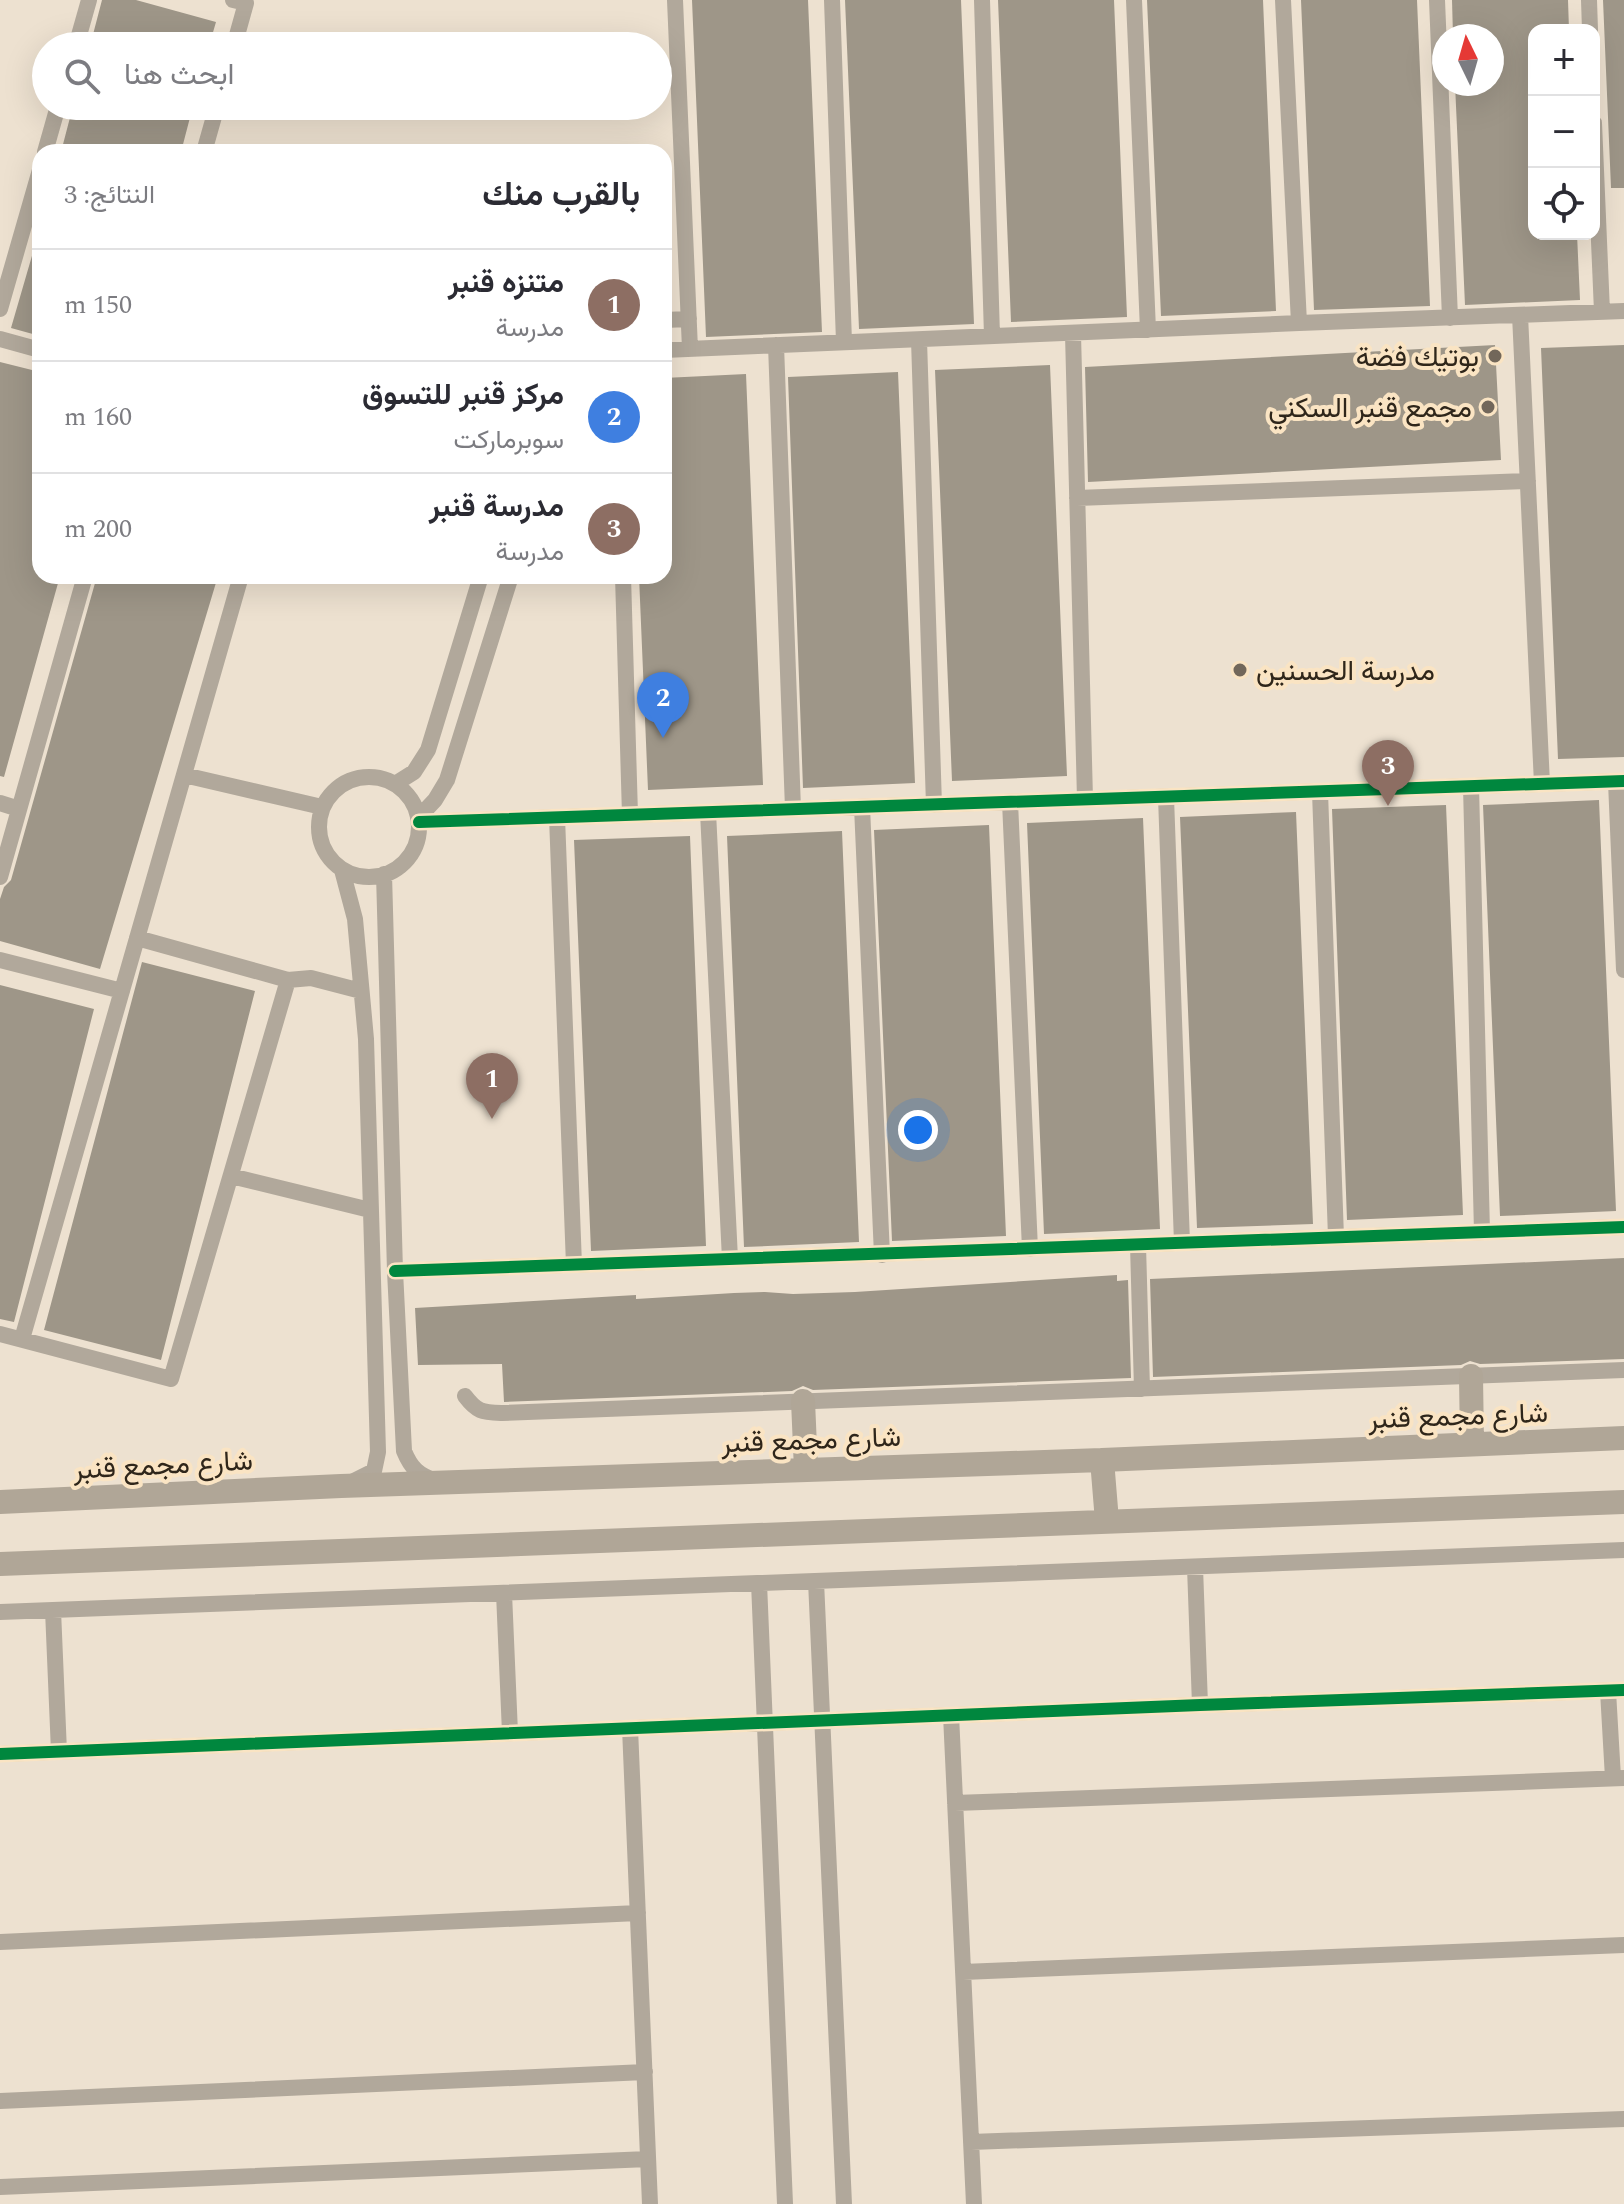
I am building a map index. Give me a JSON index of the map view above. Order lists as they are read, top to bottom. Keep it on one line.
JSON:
{"streets":{"main road":["شارع مجمع قنبر"]},"places":["بوتيك فضة","مجمع قنبر السكني","مدرسة الحسنين"],"north":"top","page":{"map_buttons":["+","−"],"search":"ابحث هنا","heading":["بالقرب منك","النتائج: 3"],"list":[{"mark":"1","name":"متنزه قنبر","note":"مدرسة","value":"150 m"},{"mark":"2","name":"مركز قنبر للتسوق","note":"سوبرماركت","value":"160 m"},{"mark":"3","name":"مدرسة قنبر","note":"مدرسة","value":"200 m"}],"pins":["2","3","1"]}}
